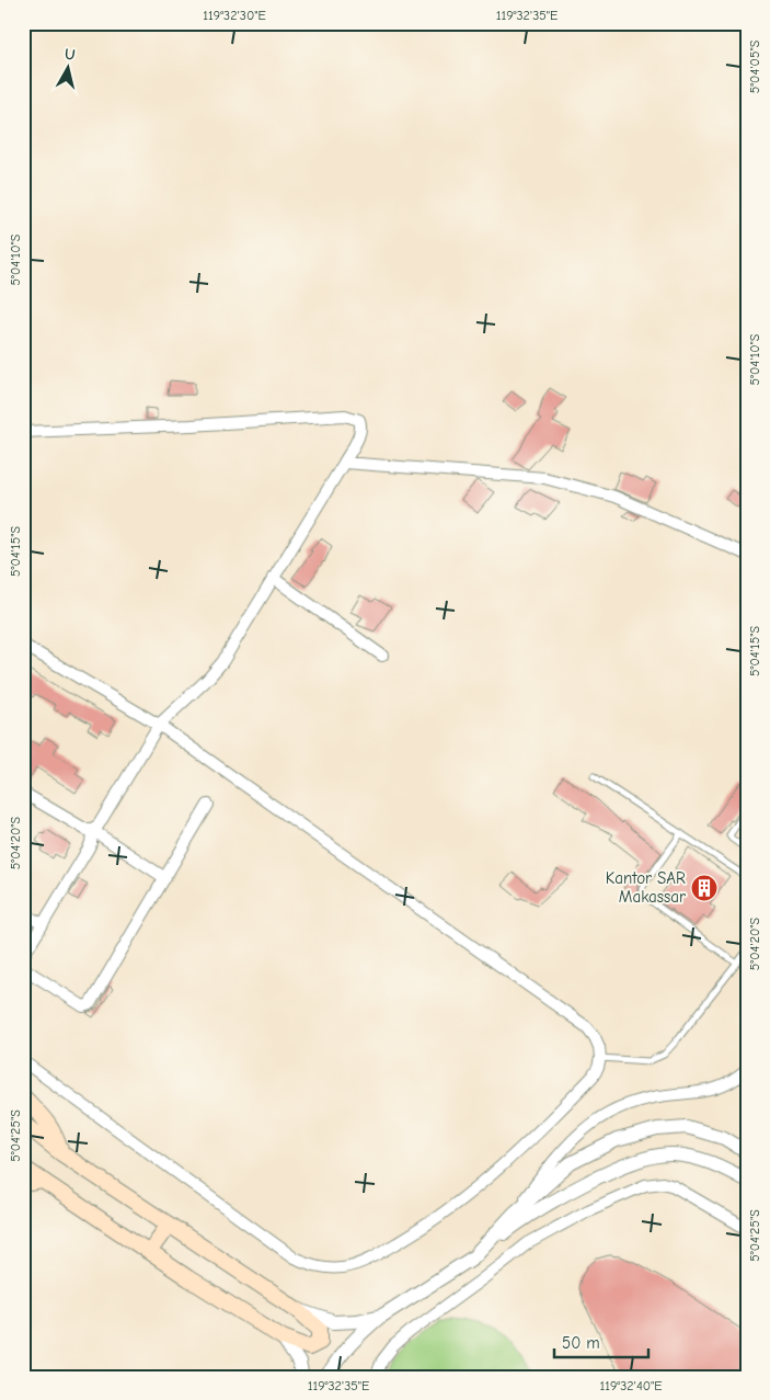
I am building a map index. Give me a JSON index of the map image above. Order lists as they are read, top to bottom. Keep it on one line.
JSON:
{"places":{"building":["Kantor SAR Makassar"]},"scale_bar":"50 m","north":"top","coordinates":["119°32'30\"E","119°32'35\"E","5°04'05\"S","5°04'10\"S","5°04'15\"S","5°04'20\"S","5°04'25\"S","119°32'40\"E"]}
